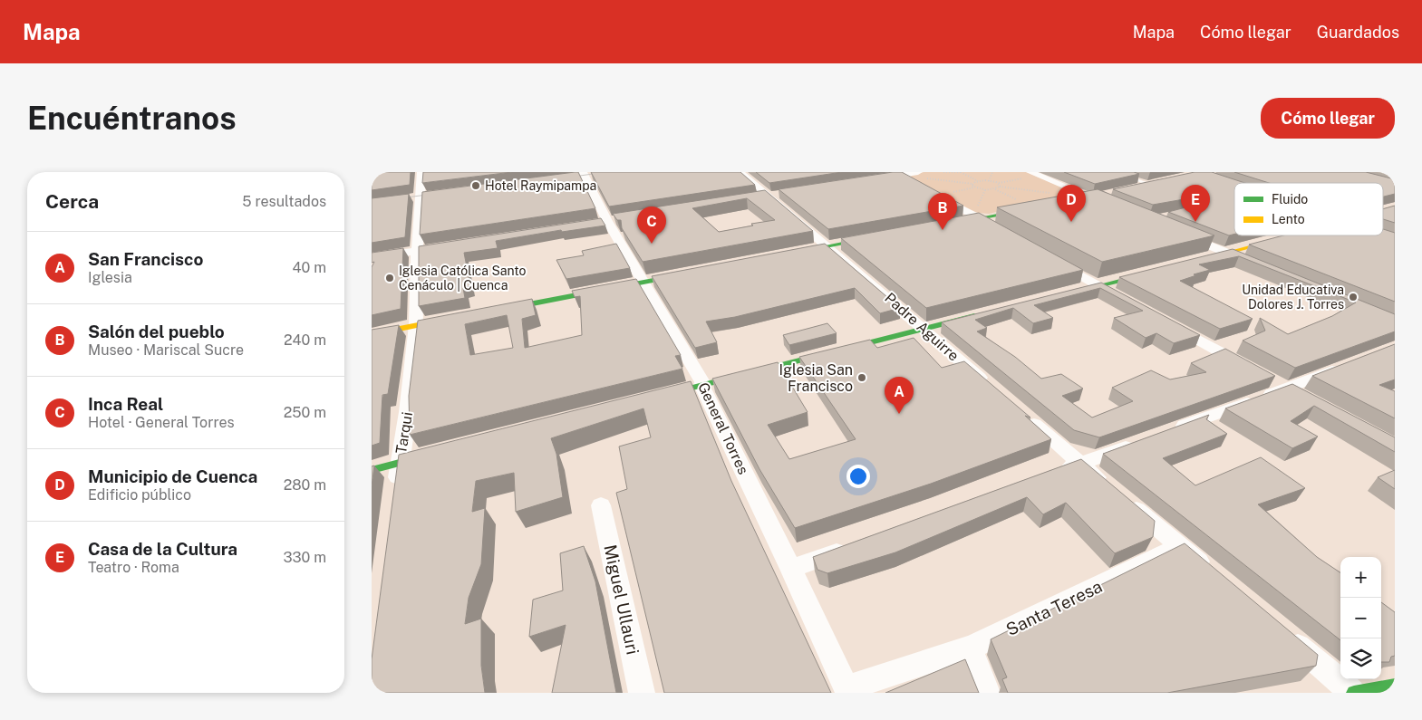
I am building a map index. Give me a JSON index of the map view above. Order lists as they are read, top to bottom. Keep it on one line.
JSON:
{"streets":{"street":["Padre Aguirre","General Torres","Tarqui","Miguel Ullauri","Santa Teresa"]},"crossings":[["General Torres","Santa Teresa"]],"places":["Hotel Raymipampa","Iglesia Católica Santo Cenáculo | Cuenca","Unidad Educativa Dolores J. Torres","Iglesia San Francisco"],"legend":["Fluido","Lento"],"page":{"header":"Mapa","nav":["Mapa","Cómo llegar","Guardados"],"buttons":"Cómo llegar","title":"Encuéntranos","heading":["Cerca","5 resultados"],"pins":["D","E","B","C","A"],"list":[{"mark":"A","name":"San Francisco","note":"Iglesia","value":"40 m"},{"mark":"B","name":"Salón del pueblo","note":"Museo · Mariscal Sucre","value":"240 m"},{"mark":"C","name":"Inca Real","note":"Hotel · General Torres","value":"250 m"},{"mark":"D","name":"Municipio de Cuenca","note":"Edificio público","value":"280 m"},{"mark":"E","name":"Casa de la Cultura","note":"Teatro · Roma","value":"330 m"}],"map_buttons":["+","−"]}}
